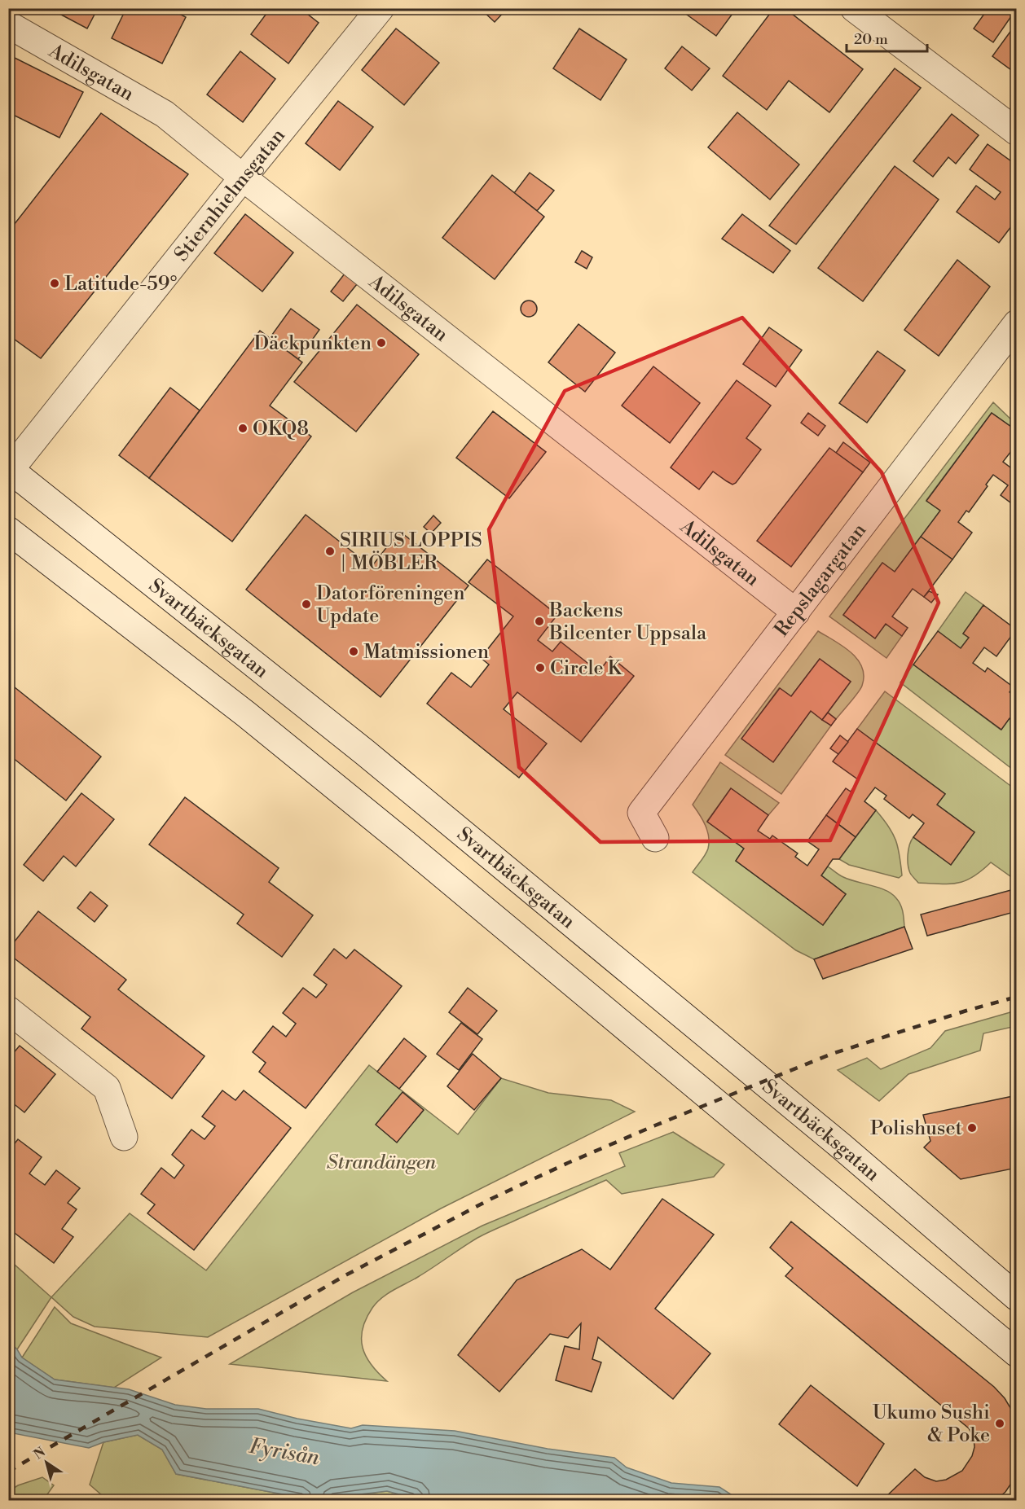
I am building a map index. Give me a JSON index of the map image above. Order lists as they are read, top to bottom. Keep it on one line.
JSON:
{"streets":{"street":["Adilsgatan","Stiernhielmsgatan","Repslagargatan","Svartbäcksgatan"]},"crossings":[["Adilsgatan","Stiernhielmsgatan"],["Adilsgatan","Repslagargatan"],["Stiernhielmsgatan","Svartbäcksgatan"]],"water":["Fyrisån"],"parks":["Strandängen"],"places":["Latitude-59°","Däckpunkten","OKQ8","SIRIUS LOPPIS | MÖBLER","Datorföreningen Update","Backens Bilcenter Uppsala","Matmissionen","Circle K","Polishuset","Ukumo Sushi & Poke"],"scale_bar":"20 m","north":"top left"}
